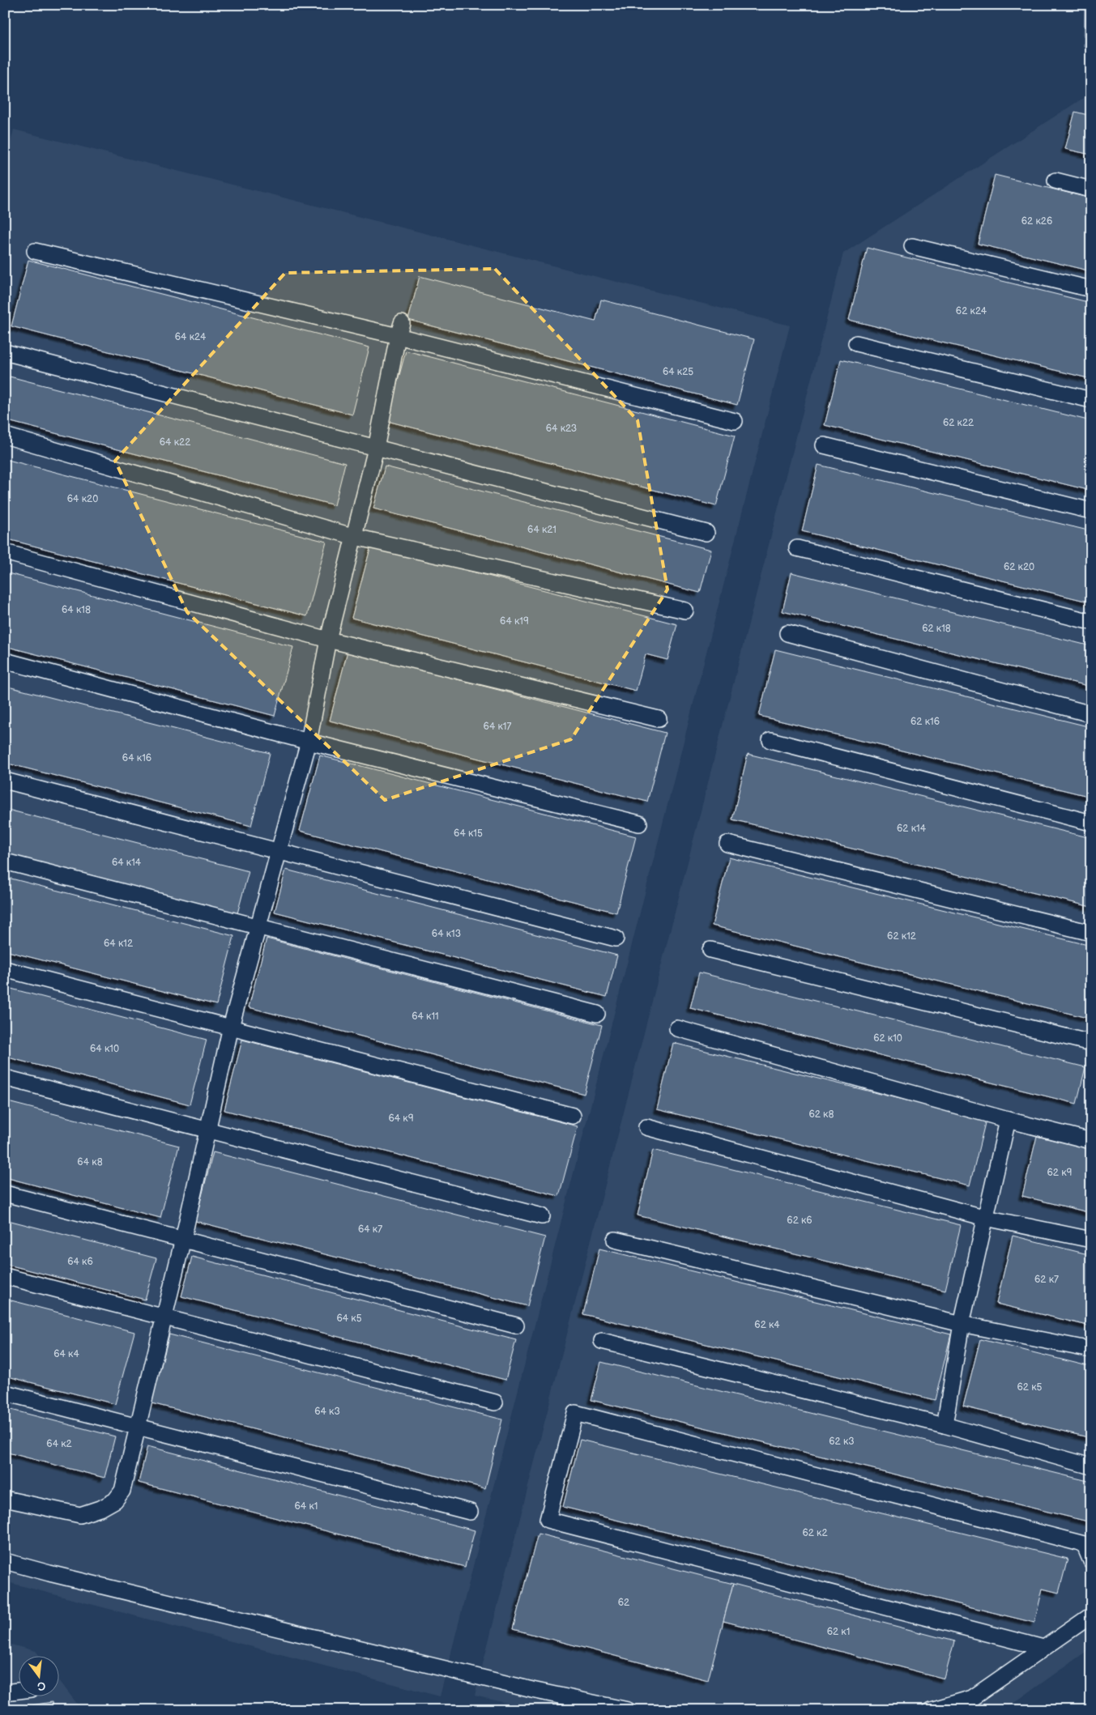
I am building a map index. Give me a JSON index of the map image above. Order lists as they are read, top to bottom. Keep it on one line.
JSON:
{"house_numbers":["62 к26","62 к24","64 к24","64 к25","62 к22","64 к23","64 к22","64 к20","64 к21","62 к20","64 к18","64 к19","62 к18","62 к16","64 к17","64 к16","62 к14","64 к15","64 к14","64 к13","62 к12","64 к12","64 к11","62 к10","64 к10","62 к8","64 к9","64 к8","62 к9","62 к6","64 к7","64 к6","62 к7","64 к5","62 к4","64 к4","62 к5","64 к3","62 к3","64 к2","64 к1","62 к2","62","62 к1"],"north":"bottom"}
